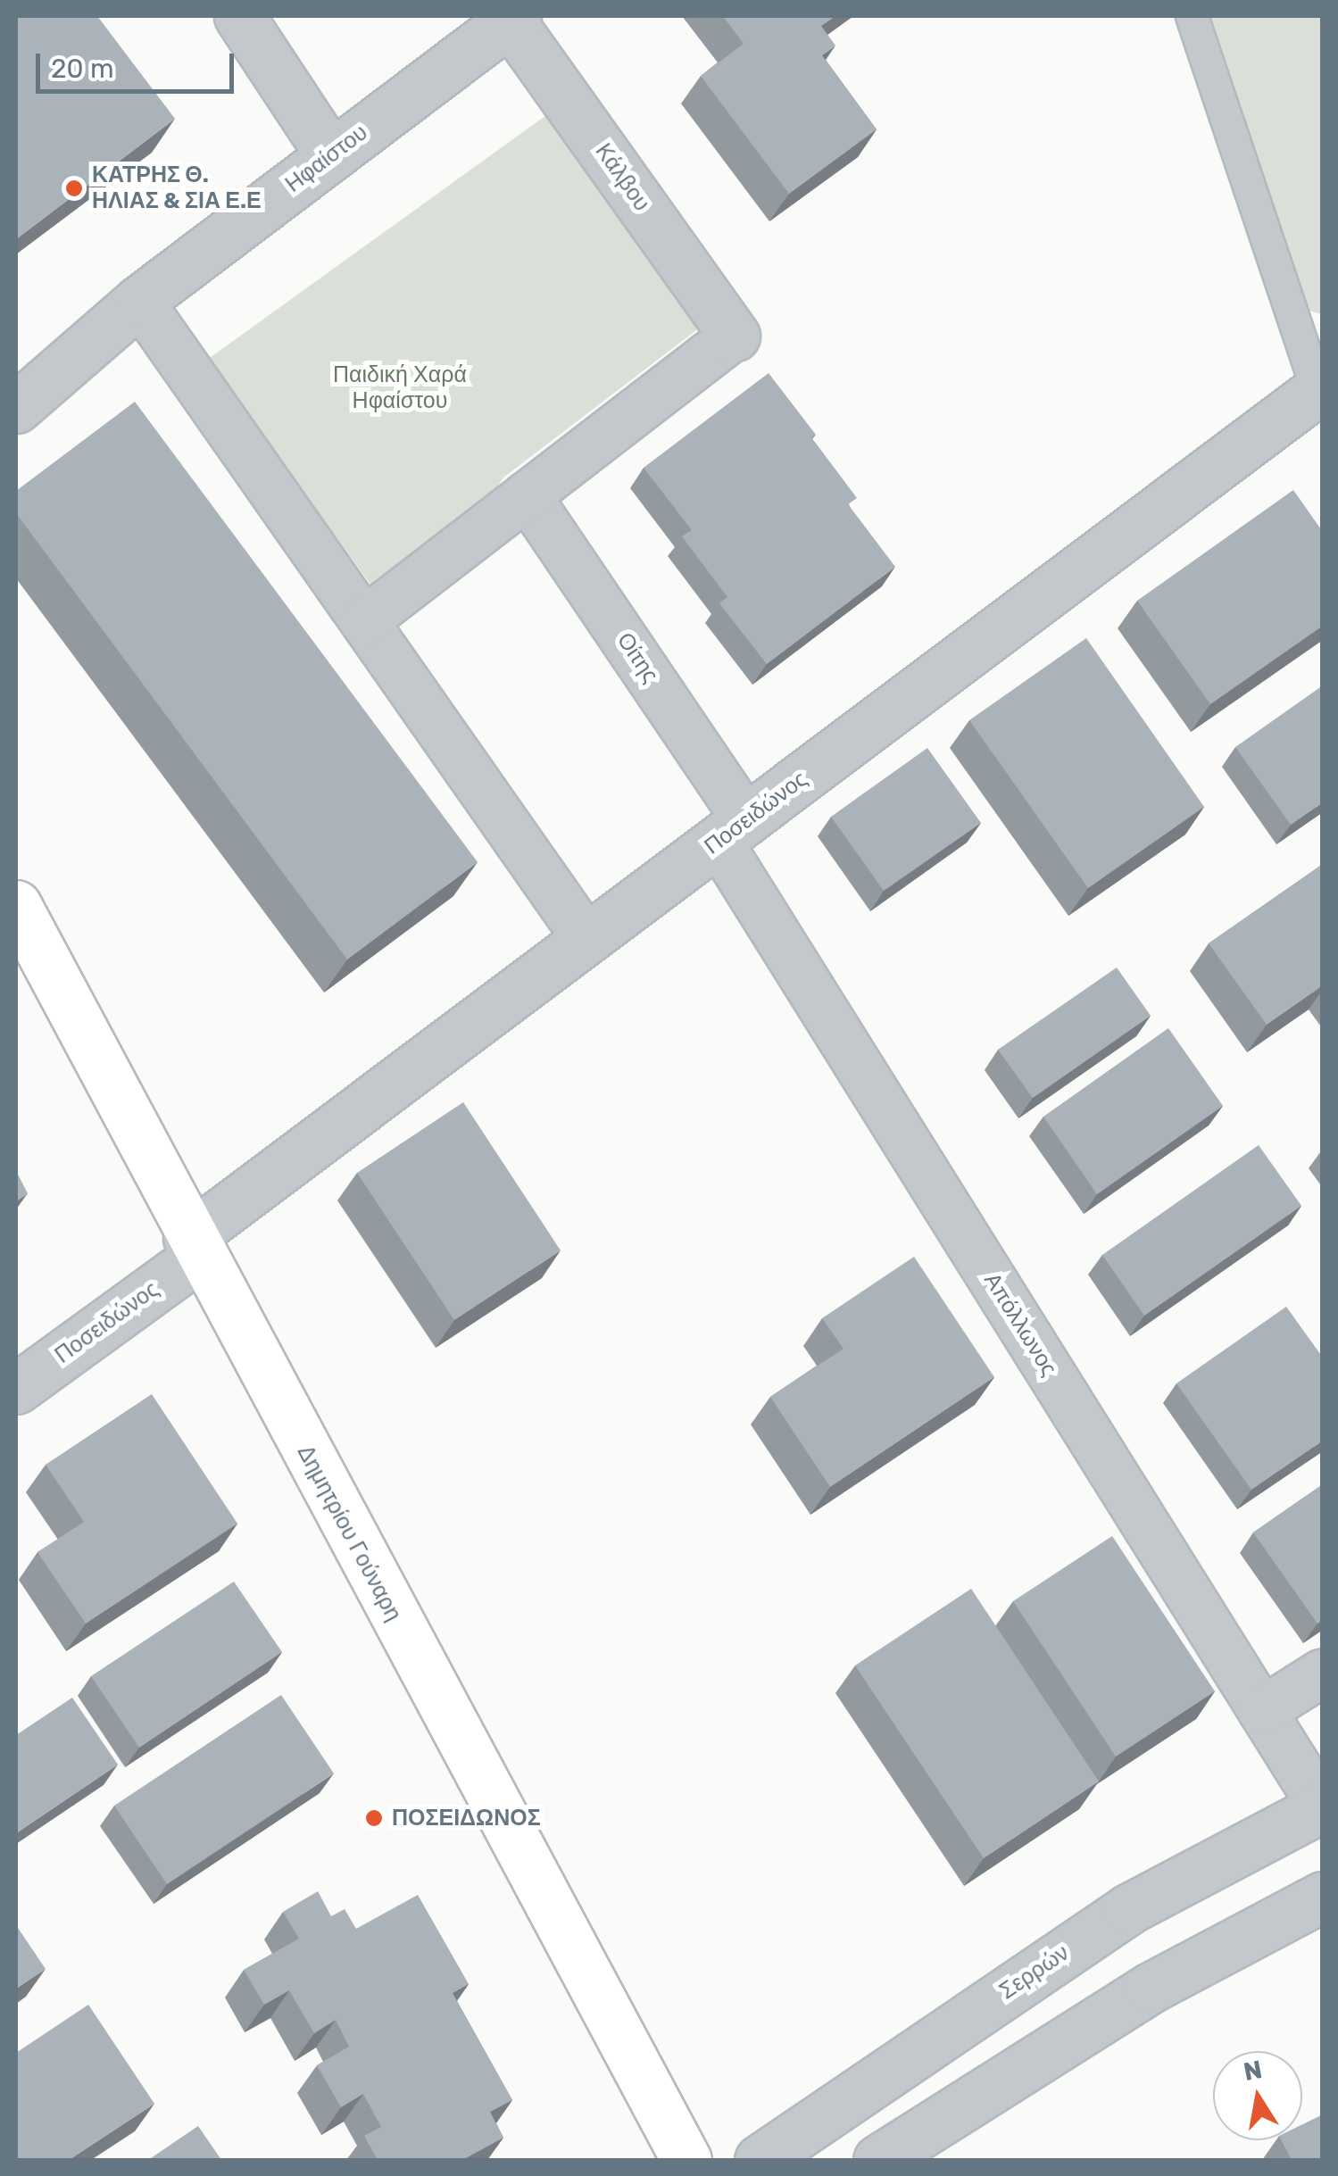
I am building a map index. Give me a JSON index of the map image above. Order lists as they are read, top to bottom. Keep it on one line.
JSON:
{"streets":{"main road":["Δημητρίου Γούναρη"],"street":["Ηφαίστου","Κάλβου","Οίτης","Ποσειδώνος","Απόλλωνος","Σερρών"]},"crossings":[["Ηφαίστου","Κάλβου"],["Οίτης","Ποσειδώνος"],["Οίτης","Απόλλωνος"],["Ποσειδώνος","Απόλλωνος"],["Ποσειδώνος","Δημητρίου Γούναρη"],["Απόλλωνος","Σερρών"]],"parks":["Παιδική Χαρά Ηφαίστου"],"places":["ΚΑΤΡΗΣ Θ. ΗΛΙΑΣ & ΣΙΑ Ε.Ε","ΠΟΣΕΙΔΩΝΟΣ"],"scale_bar":"20 m","north":"top"}
